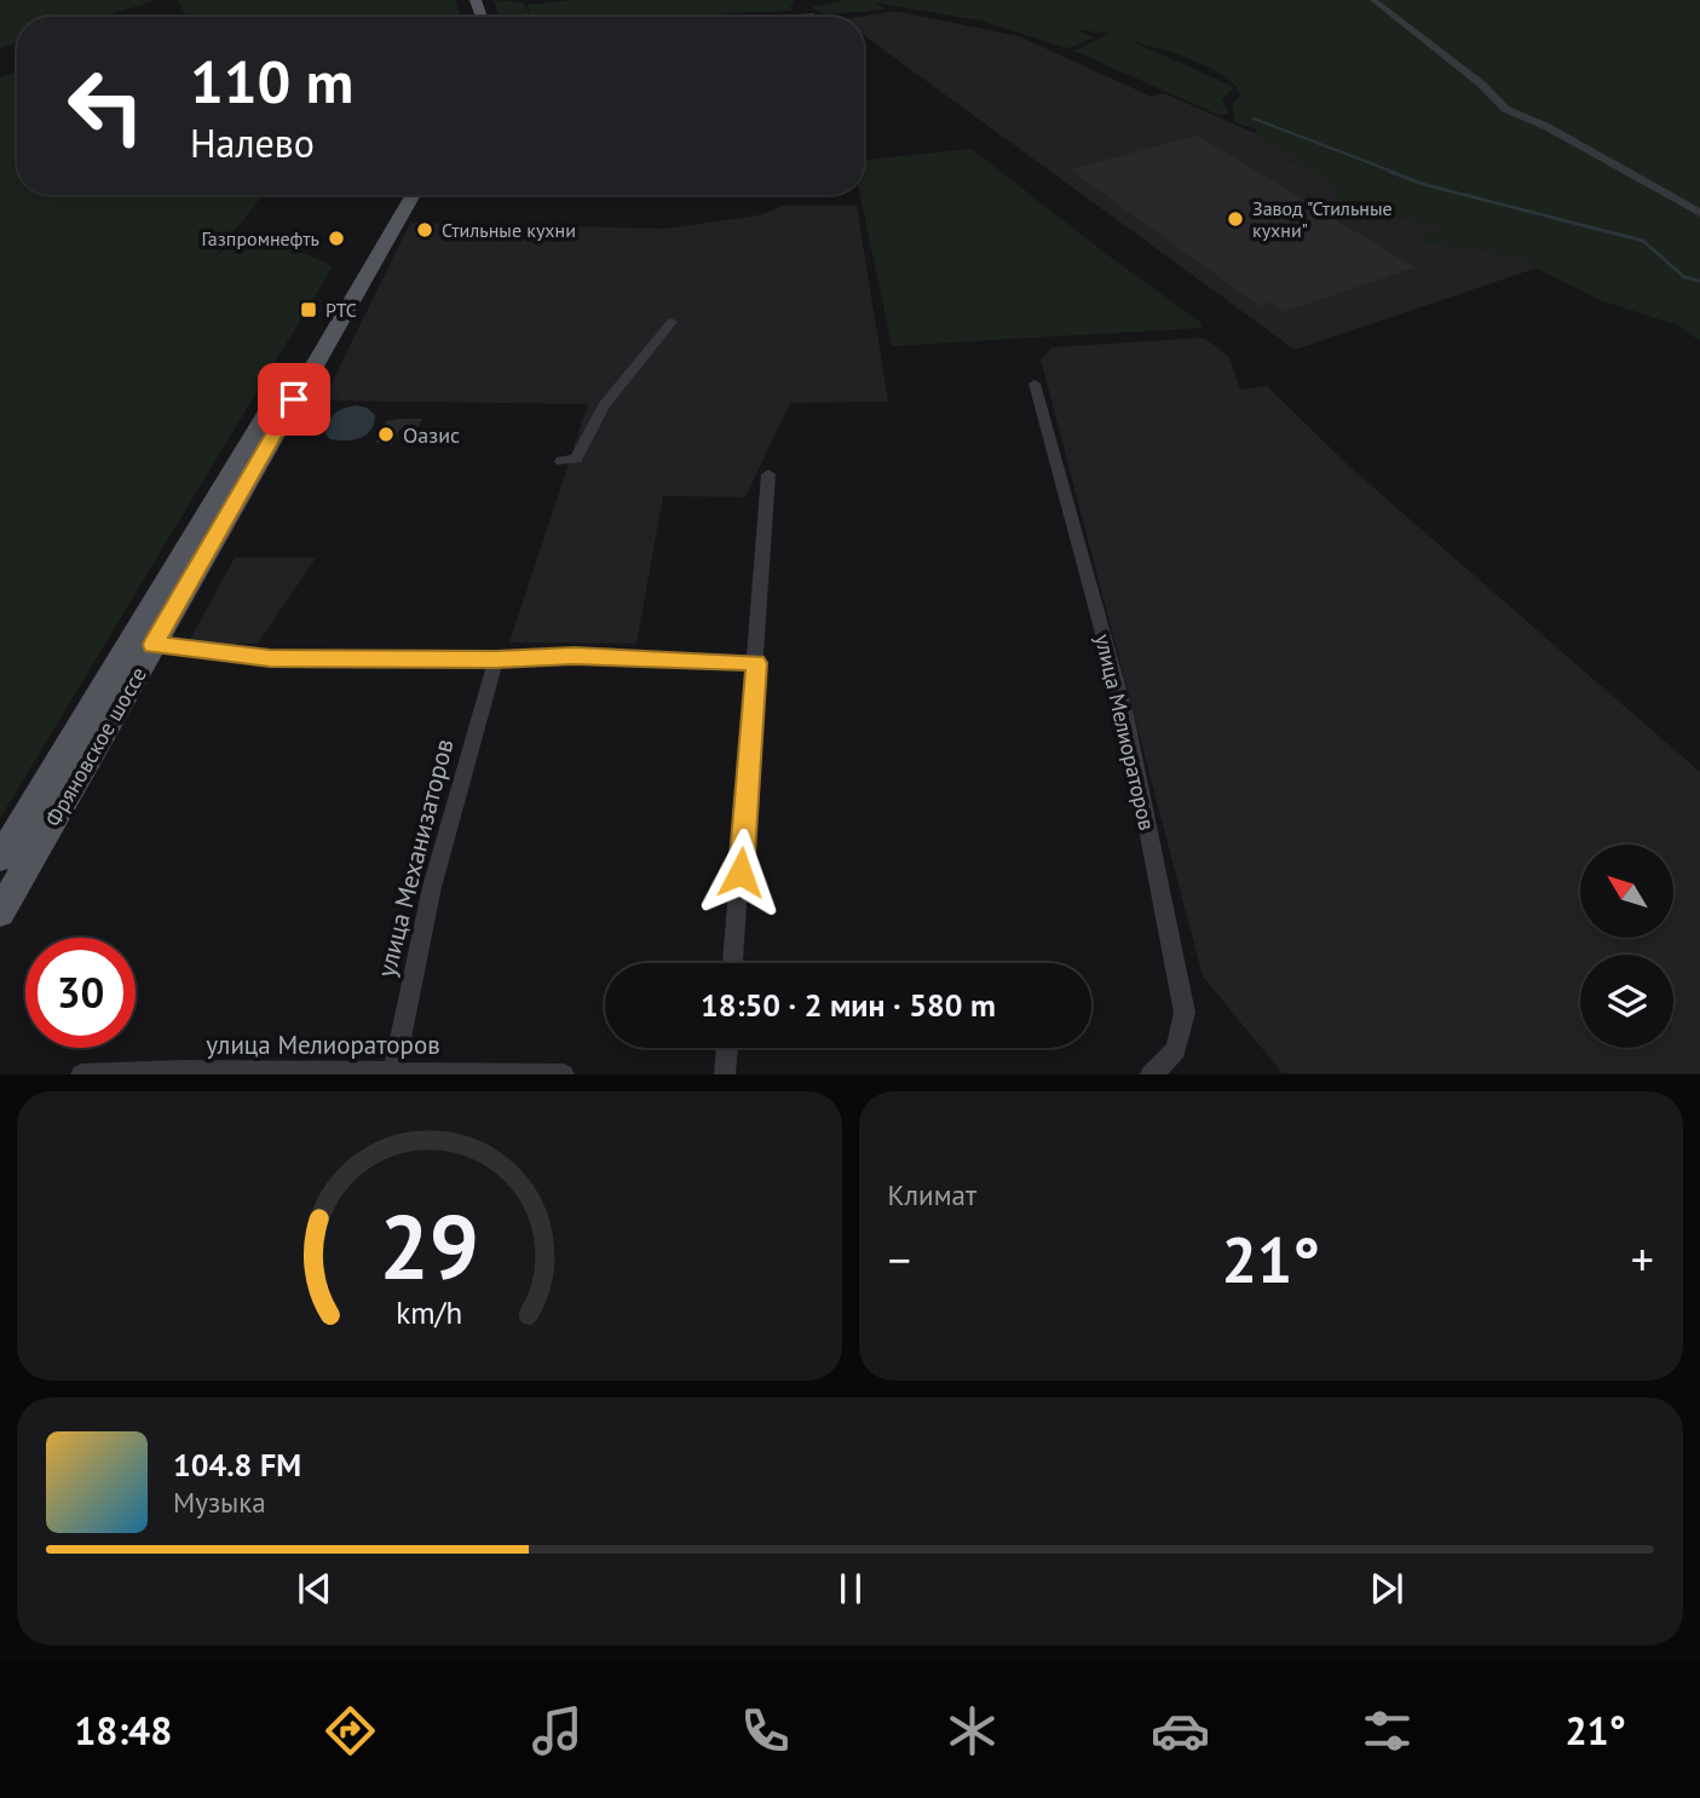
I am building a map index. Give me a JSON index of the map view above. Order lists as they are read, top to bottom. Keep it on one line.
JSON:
{"streets":{"main road":["Фряновское шоссе"],"street":["улица Мелиораторов","улица Механизаторов"]},"crossings":[["улица Мелиораторов","улица Механизаторов"]],"places":{"other":["Завод \"Стильные кухни\"","Стильные кухни","Газпромнефть","Оазис"],"transit":["РТС"]},"north":"top left","page":{"turn":["110 m","Налево"],"limit":"30","trip":"18:50 · 2 мин · 580 m","tile":"Климат","heat":["−","21°","+"],"song":["104.8 FM","Музыка"],"tabs":["18:48","21°"],"gauge":["29","km/h"]}}
